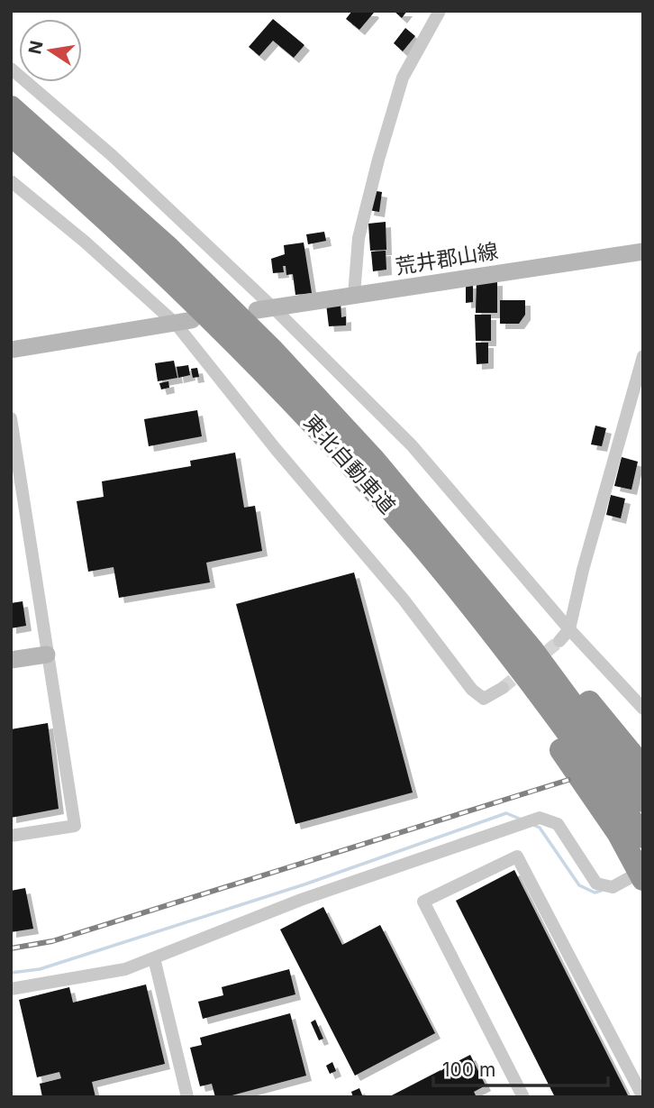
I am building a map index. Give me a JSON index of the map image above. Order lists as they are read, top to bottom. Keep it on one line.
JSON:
{"streets":{"highway":["東北自動車道"],"main road":["荒井郡山線"]},"scale_bar":"100 m","north":"left"}
